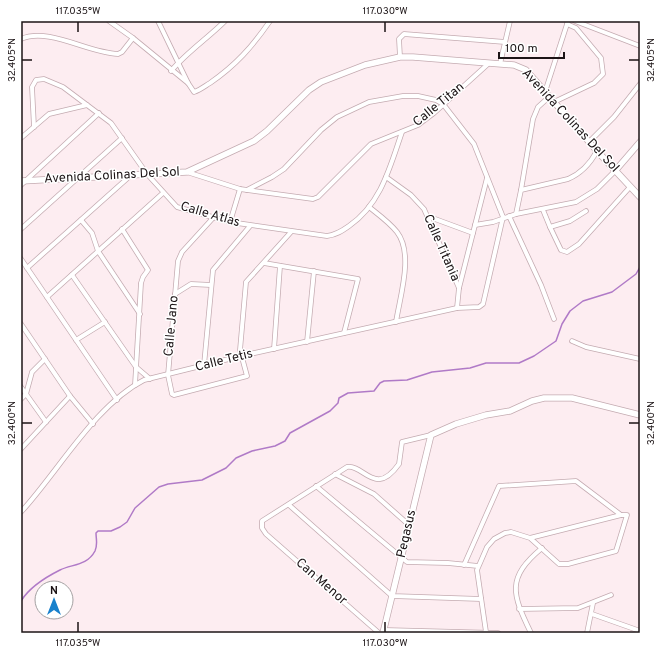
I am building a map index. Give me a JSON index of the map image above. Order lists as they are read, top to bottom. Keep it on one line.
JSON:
{"streets":{"street":["Calle Titan","Avenida Colinas Del Sol","Calle Atlas","Calle Titania","Calle Jano","Calle Tetis","Pegasus","Can Menor"]},"crossings":[["Calle Titan","Avenida Colinas Del Sol"],["Calle Titan","Calle Atlas"],["Avenida Colinas Del Sol","Calle Atlas"],["Calle Atlas","Calle Titania"],["Calle Atlas","Calle Jano"],["Calle Jano","Calle Tetis"],["Pegasus","Can Menor"]],"scale_bar":"100 m","north":"top","coordinates":["117.035°W","117.030°W","32.405°N","32.400°N"]}
